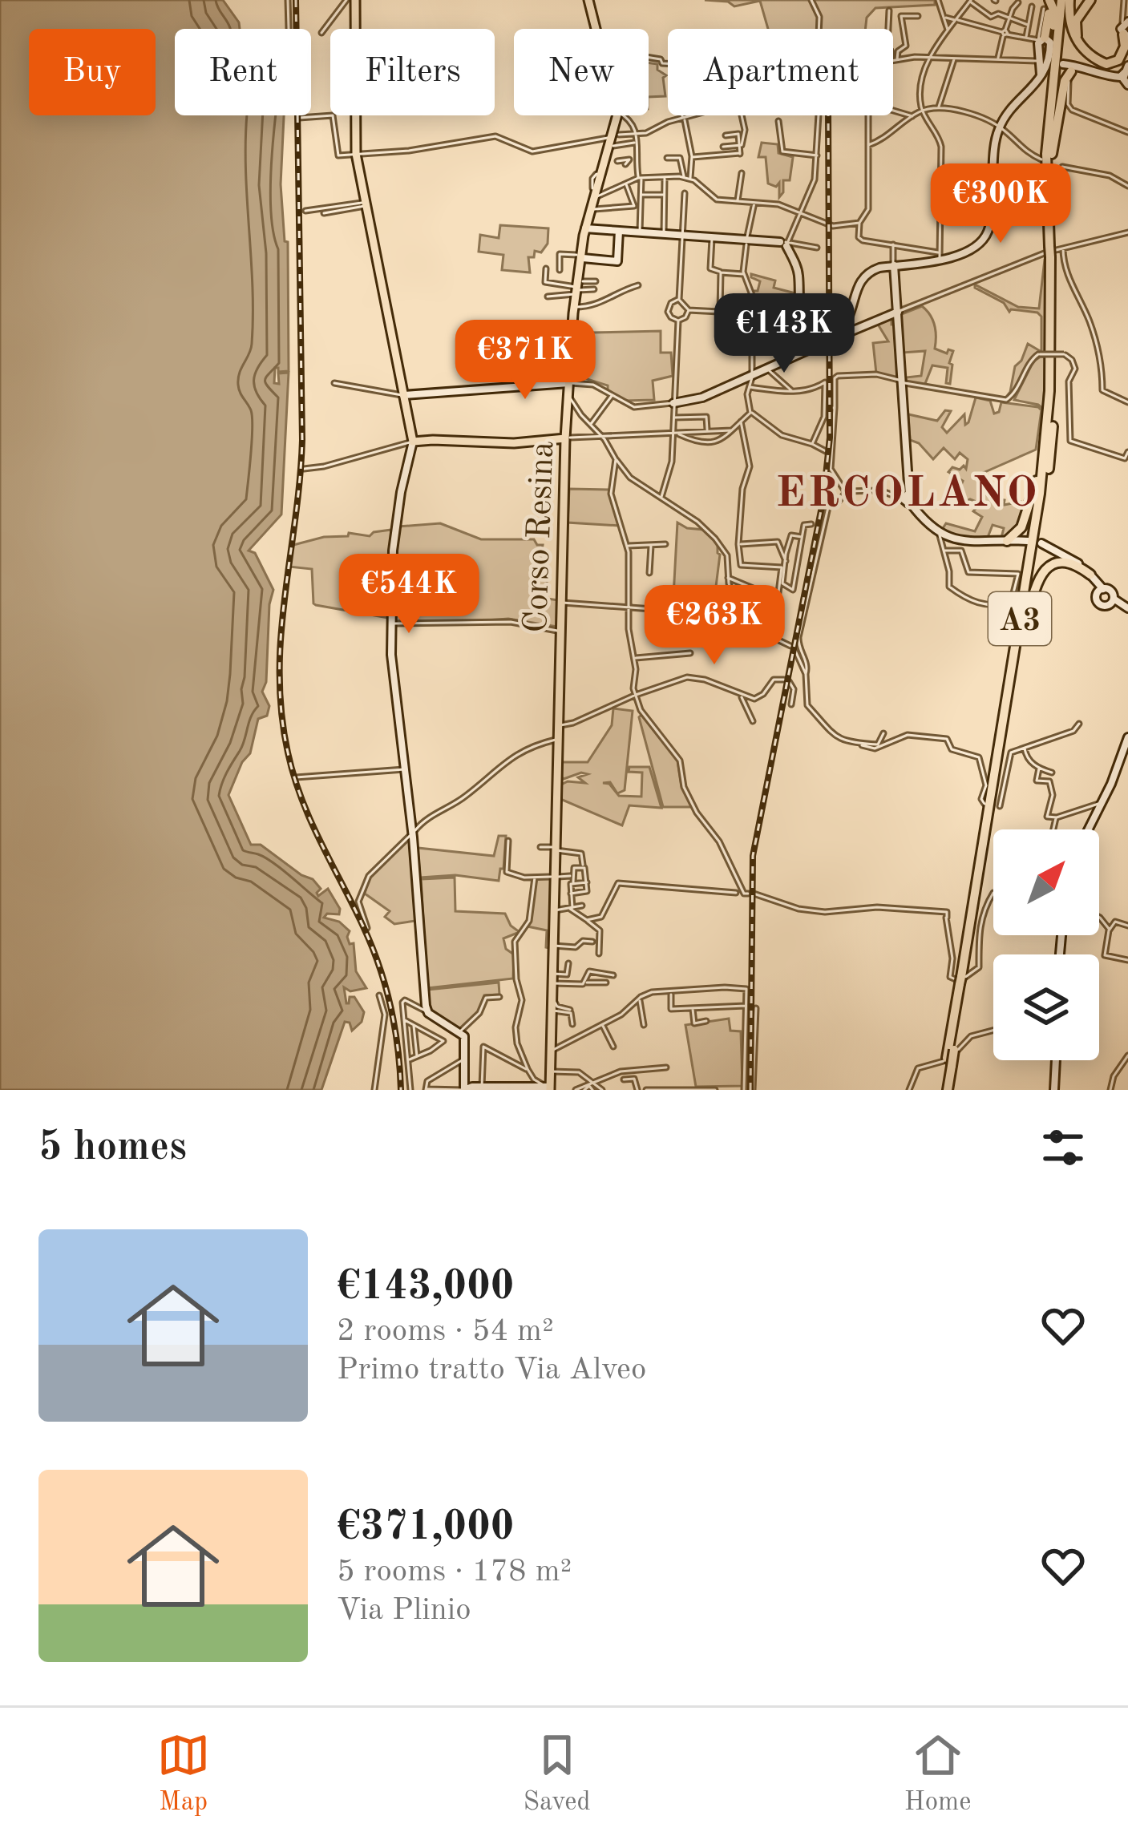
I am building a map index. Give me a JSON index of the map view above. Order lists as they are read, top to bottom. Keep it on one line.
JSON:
{"streets":{"highway":["A3"],"main road":["Corso Resina"]},"districts":["ERCOLANO"],"north":"top right","page":{"chip":["Buy","Rent","Filters","New","Apartment"],"price":["€300K","€143K","€371K","€544K","€263K"],"heading":"5 homes","list":[{"name":"€143,000","note":"2 rooms · 54 m² · Primo tratto Via Alveo"},{"name":"€371,000","note":"5 rooms · 178 m² · Via Plinio"}],"tabs":["Map","Saved","Home"]}}
